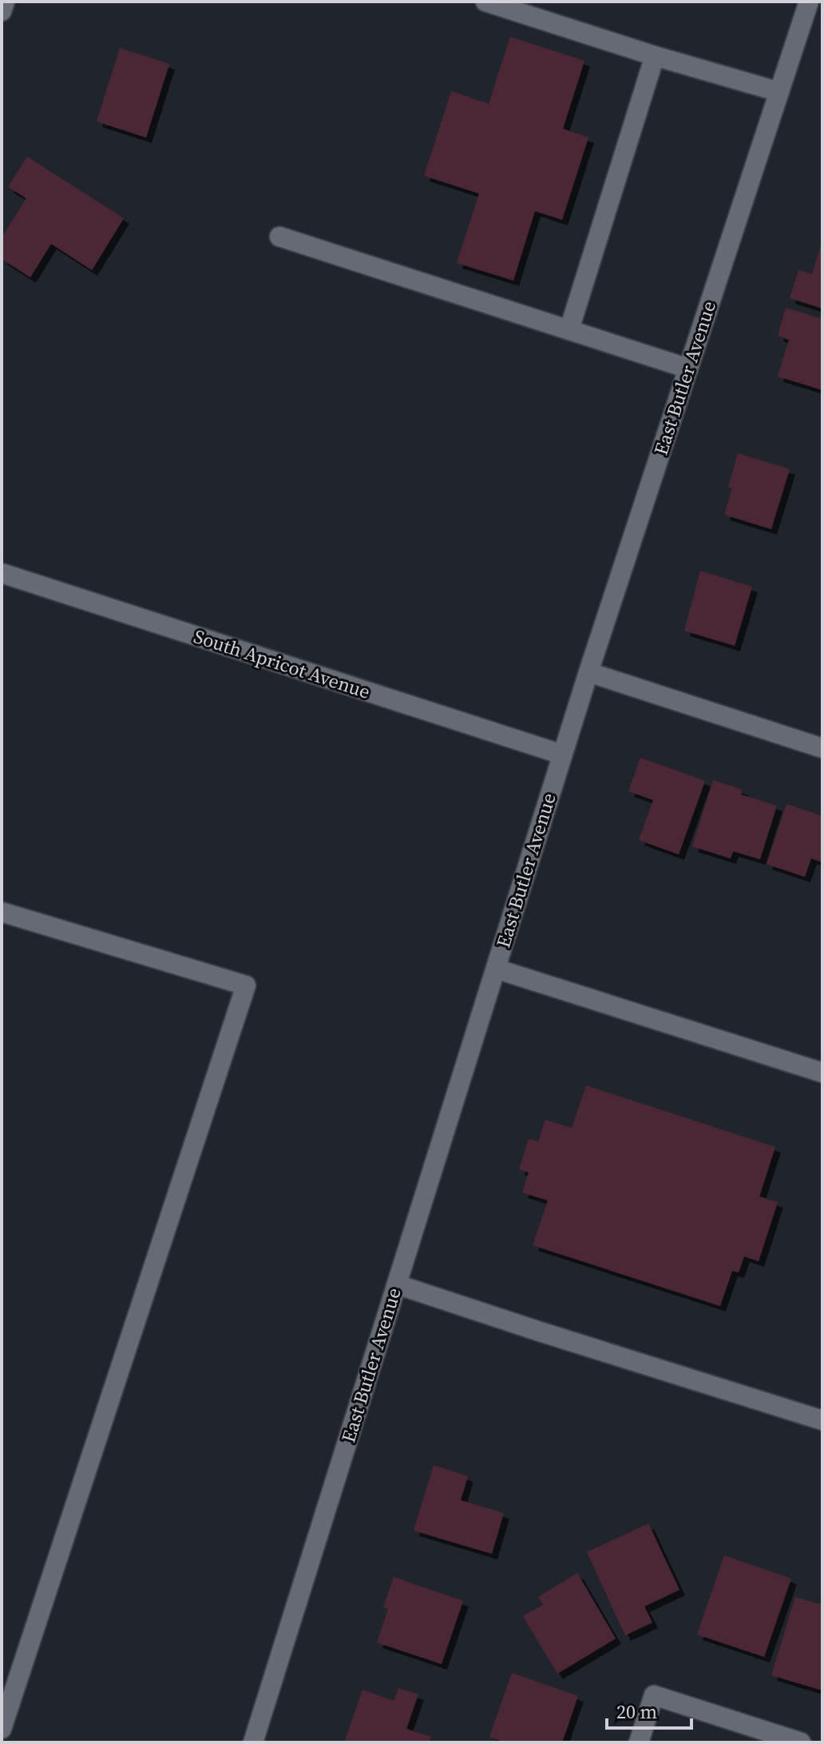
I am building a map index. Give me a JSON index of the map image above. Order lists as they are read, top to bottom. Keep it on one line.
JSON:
{"streets":{"street":["East Butler Avenue","South Apricot Avenue"]},"crossings":[["East Butler Avenue","South Apricot Avenue"]],"scale_bar":"20 m"}
